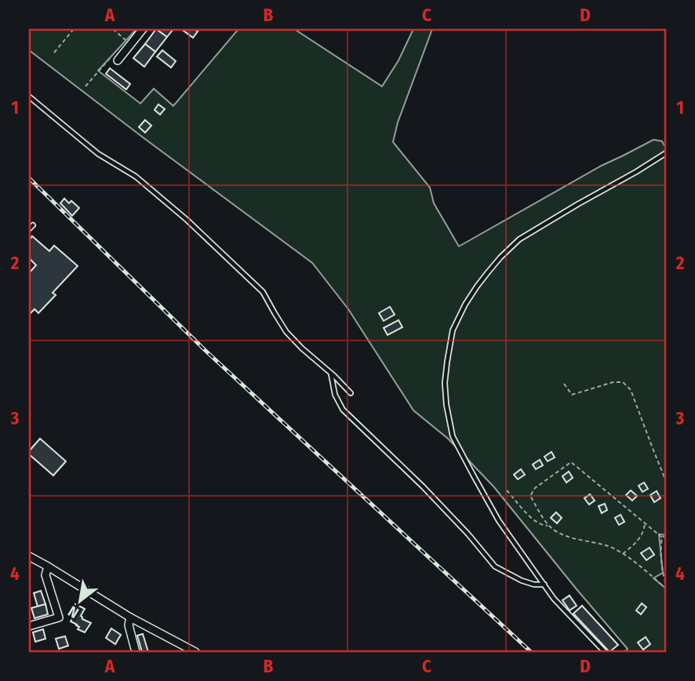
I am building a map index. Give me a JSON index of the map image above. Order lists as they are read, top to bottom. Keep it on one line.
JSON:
{"north":"bottom left","grid":{"columns":["A","B","C","D"],"rows":["1","2","3","4"]}}
